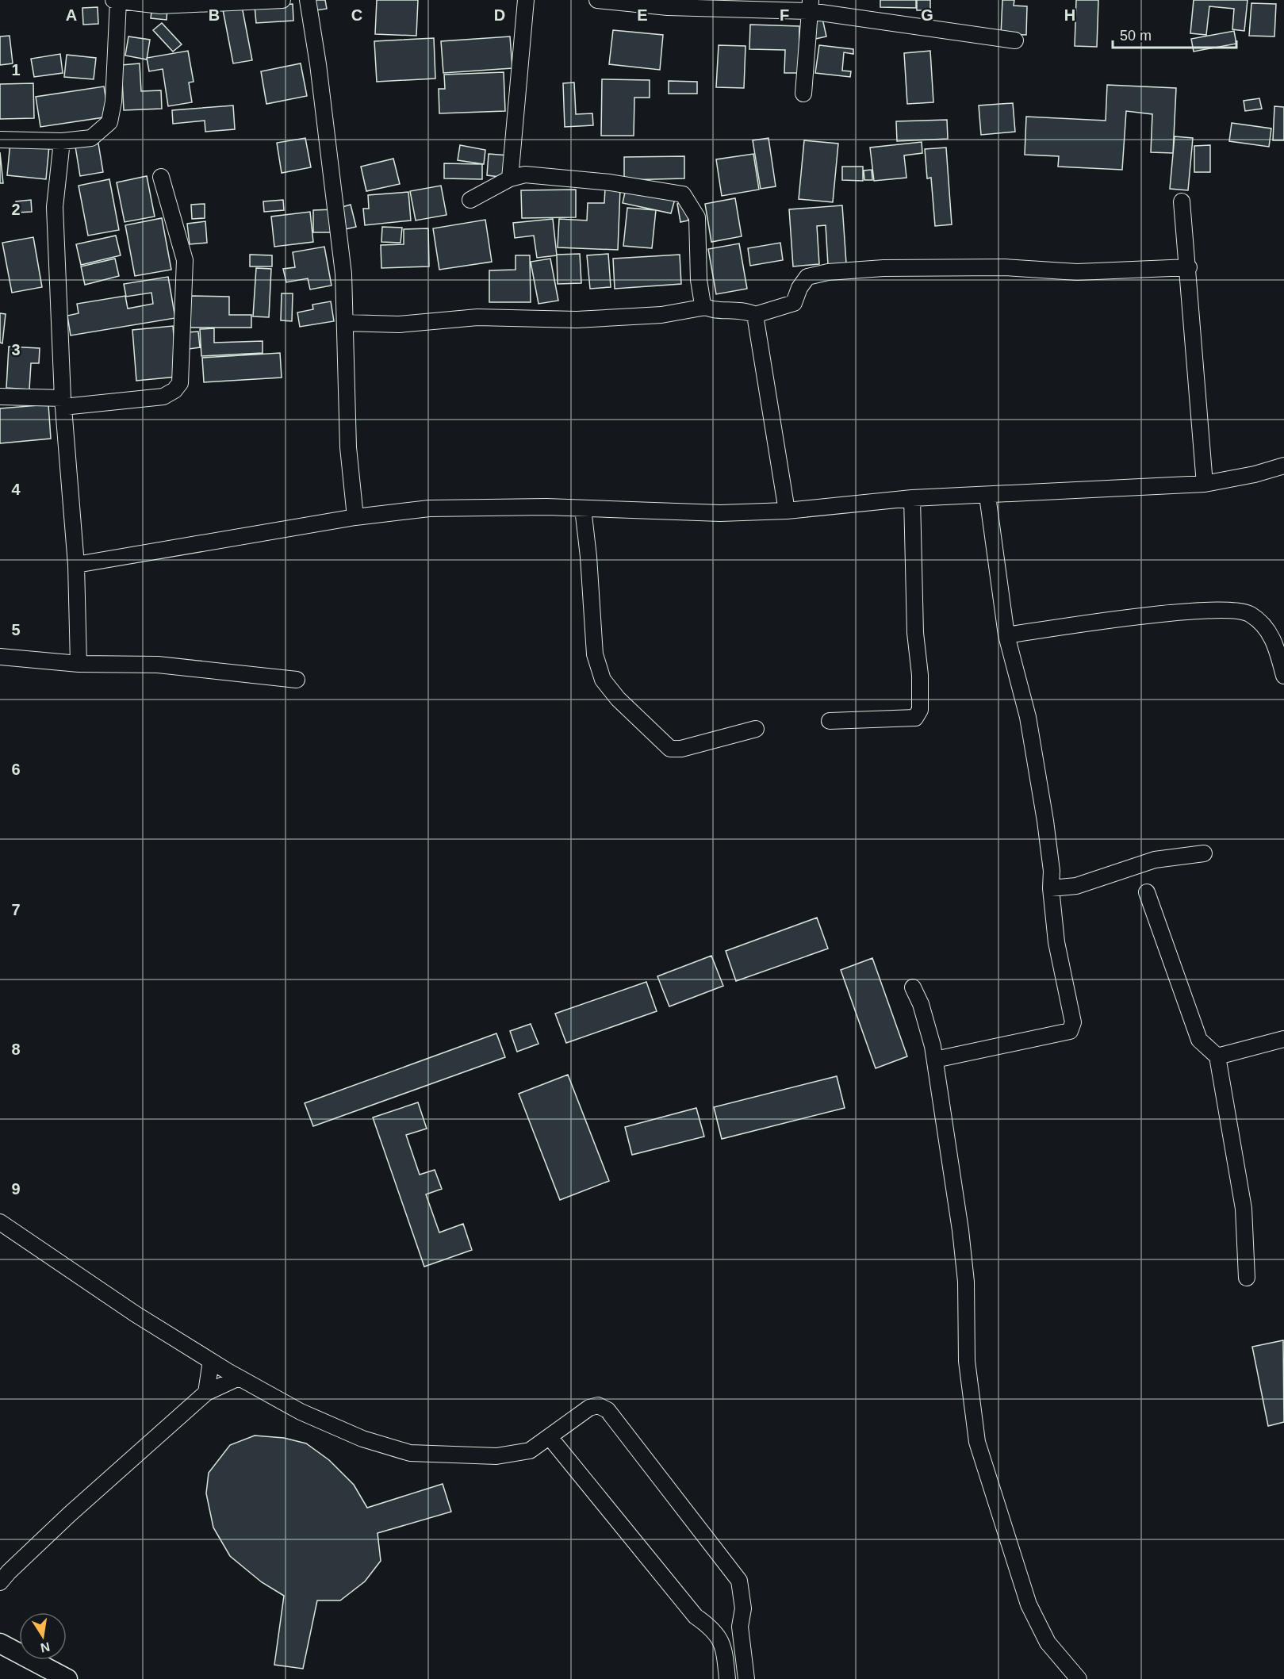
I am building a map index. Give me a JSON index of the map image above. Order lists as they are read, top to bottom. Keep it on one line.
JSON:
{"scale_bar":"50 m","north":"bottom","grid":{"columns":["A","B","C","D","E","F","G","H"],"rows":["1","2","3","4","5","6","7","8","9"]}}
